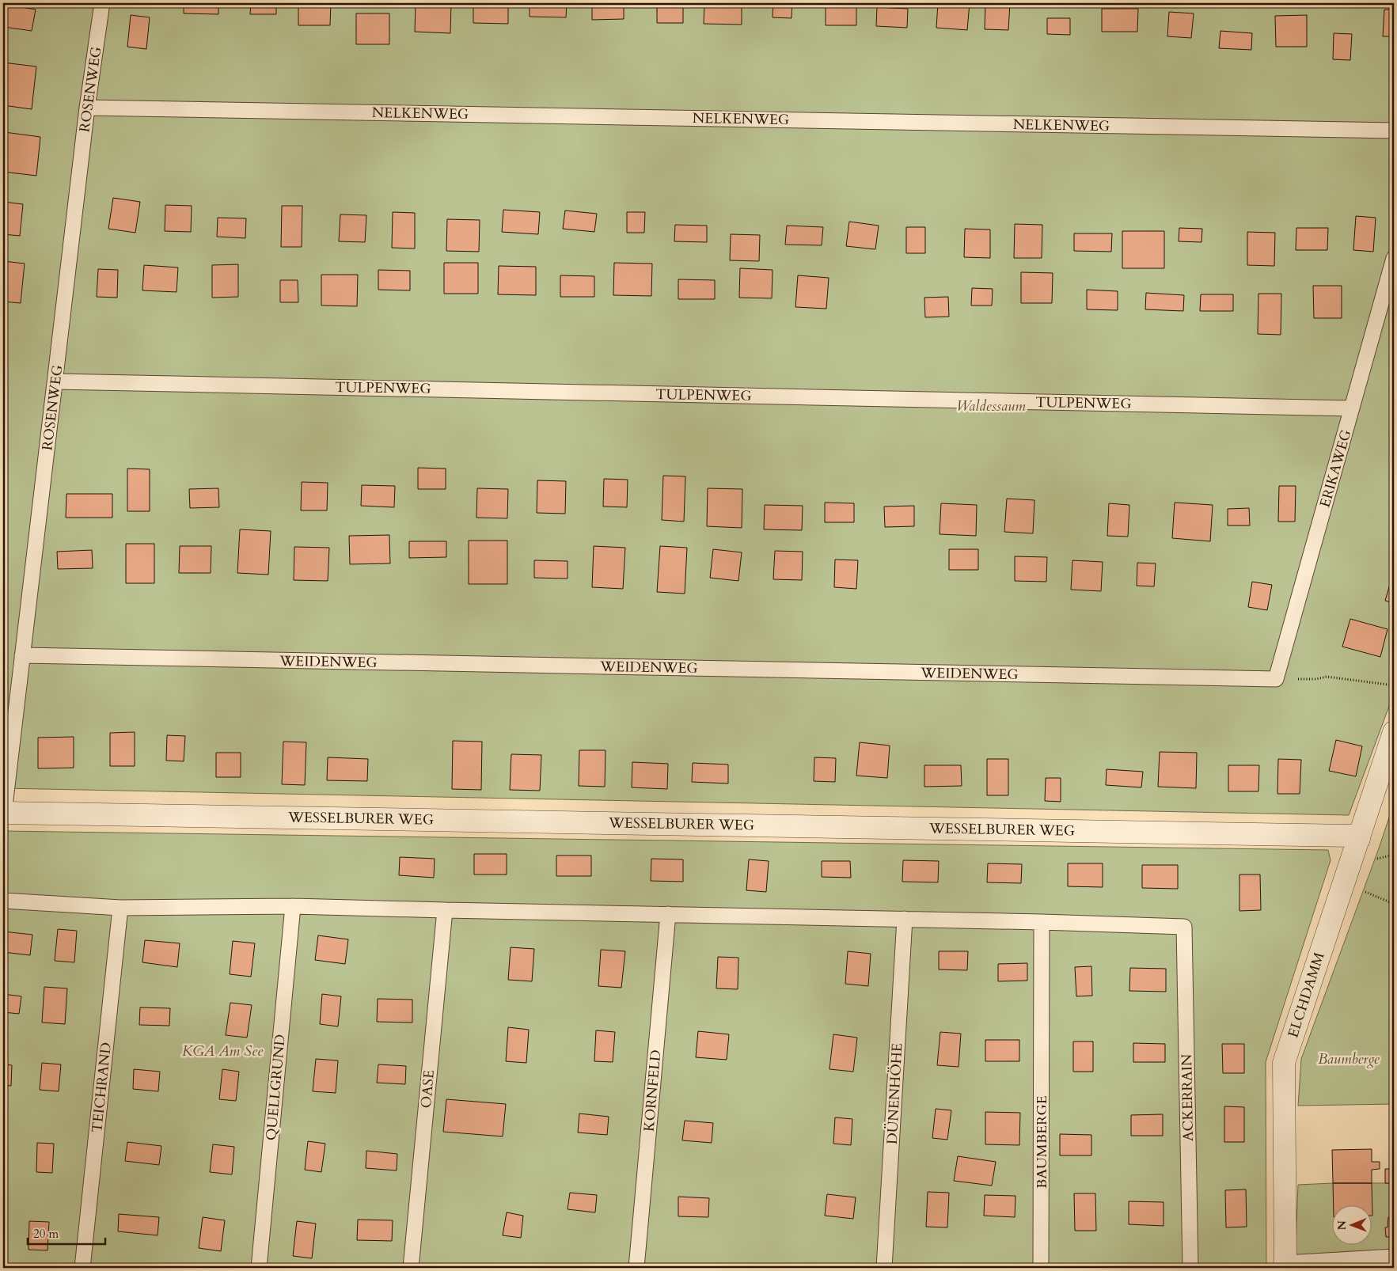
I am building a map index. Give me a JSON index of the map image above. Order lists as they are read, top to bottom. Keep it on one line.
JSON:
{"streets":{"street":["WESSELBURER WEG","ELCHDAMM"],"lane":["ROSENWEG","NELKENWEG","TULPENWEG","ERIKAWEG","WEIDENWEG","TEICHRAND","QUELLGRUND","OASE","KORNFELD","DÜNENHÖHE","ACKERRAIN","BAUMBERGE"]},"crossings":[["ROSENWEG","NELKENWEG"],["ROSENWEG","TULPENWEG"],["ROSENWEG","WEIDENWEG"],["ROSENWEG","WESSELBURER WEG"],["TULPENWEG","ERIKAWEG"],["ERIKAWEG","WEIDENWEG"],["WESSELBURER WEG","ELCHDAMM"],["ACKERRAIN","BAUMBERGE"]],"parks":["Waldessaum","KGA Am See","Baumberge"],"scale_bar":"20 m","north":"left"}
